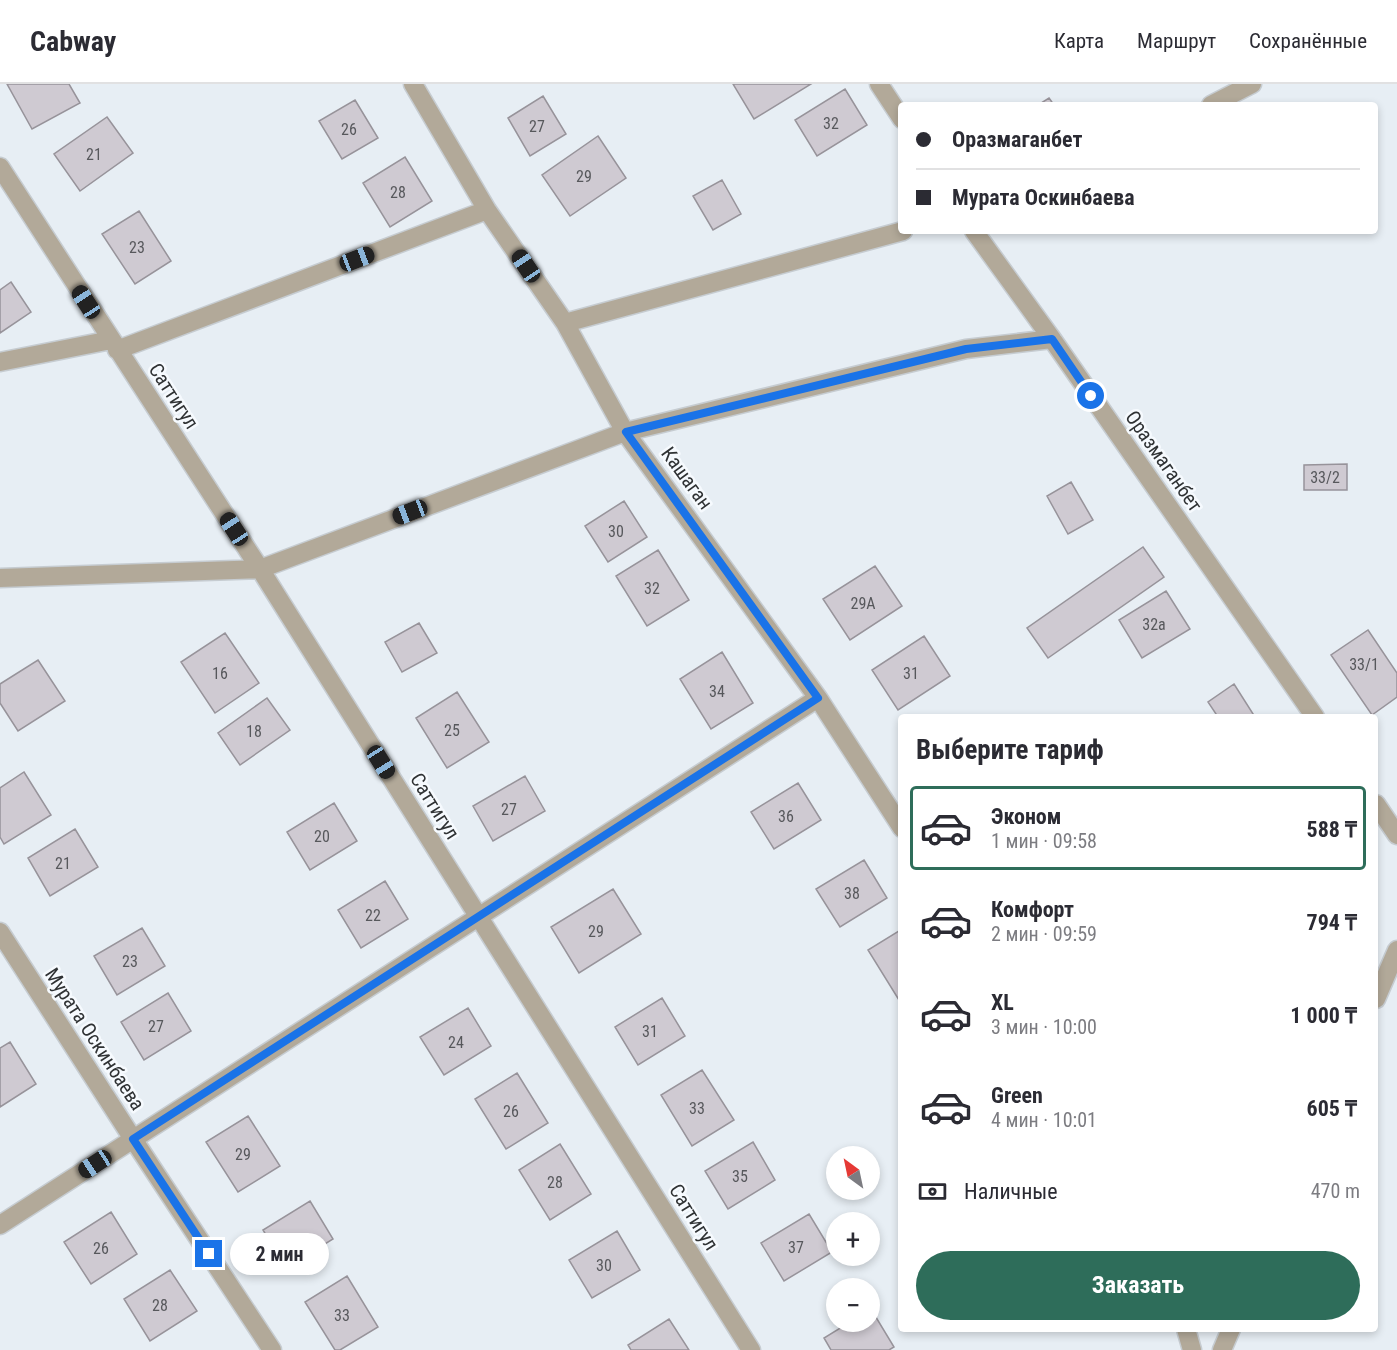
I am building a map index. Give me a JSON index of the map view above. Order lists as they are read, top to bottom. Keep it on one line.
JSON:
{"streets":{"street":["Саттигул","Оразмаганбет","Кашаган","Мурата Оскинбаева"]},"house_numbers":["32","27","26","21","29","28","23","33/2","30","32","29А","32а","33/1","16","31","34","25","18","27","36","20","21","38","22","29","23","27","31","24","33","26","29","35","28","37","26","30","28","33"],"north":"top left","page":{"header":"Cabway","nav":["Карта","Маршрут","Сохранённые"],"banner":["Оразмаганбет","Мурата Оскинбаева"],"heading":"Выберите тариф","list":[{"name":"Эконом","note":"1 мин · 09:58","value":"588 ₸"},{"name":"Комфорт","note":"2 мин · 09:59","value":"794 ₸"},{"name":"XL","note":"3 мин · 10:00","value":"1 000 ₸"},{"name":"Green","note":"4 мин · 10:01","value":"605 ₸"}],"map_buttons":["+","−"],"pay":["Наличные","470 m"],"bubble":"2 мин","buttons":"Заказать"}}
